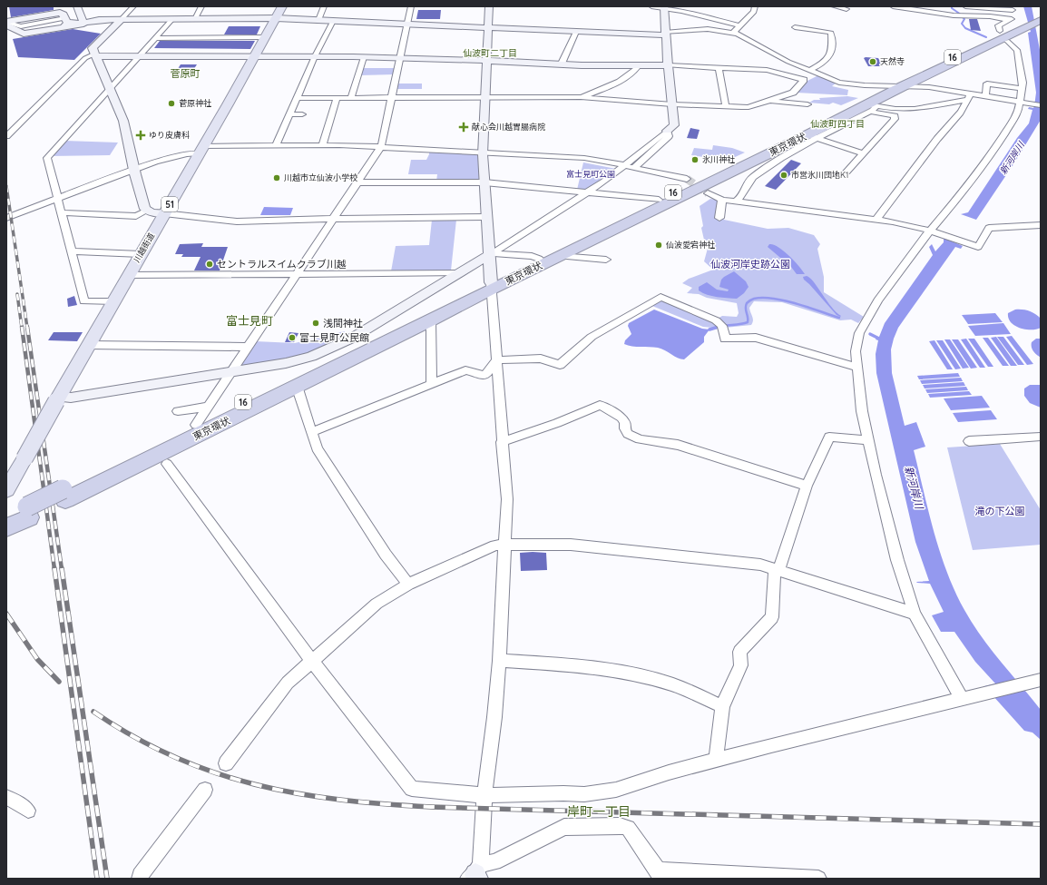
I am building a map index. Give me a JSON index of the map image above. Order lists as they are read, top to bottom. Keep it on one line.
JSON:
{"streets":{"highway":["16","東京環状"],"main road":["51","川越街道"]},"districts":["仙波町二丁目","菅原町","仙波町四丁目","富士見町","岸町一丁目"],"water":["新河岸川"],"parks":["富士見町公園","仙波河岸史跡公園","滝の下公園"],"places":{"other":["天然寺","菅原神社","氷川神社","市営氷川団地K1","川越市立仙波小学校","仙波愛宕神社","セントラルスイムクラブ川越","浅間神社","富士見町公民館"],"health":["献心会川越胃腸病院","ゆり皮膚科"]}}
